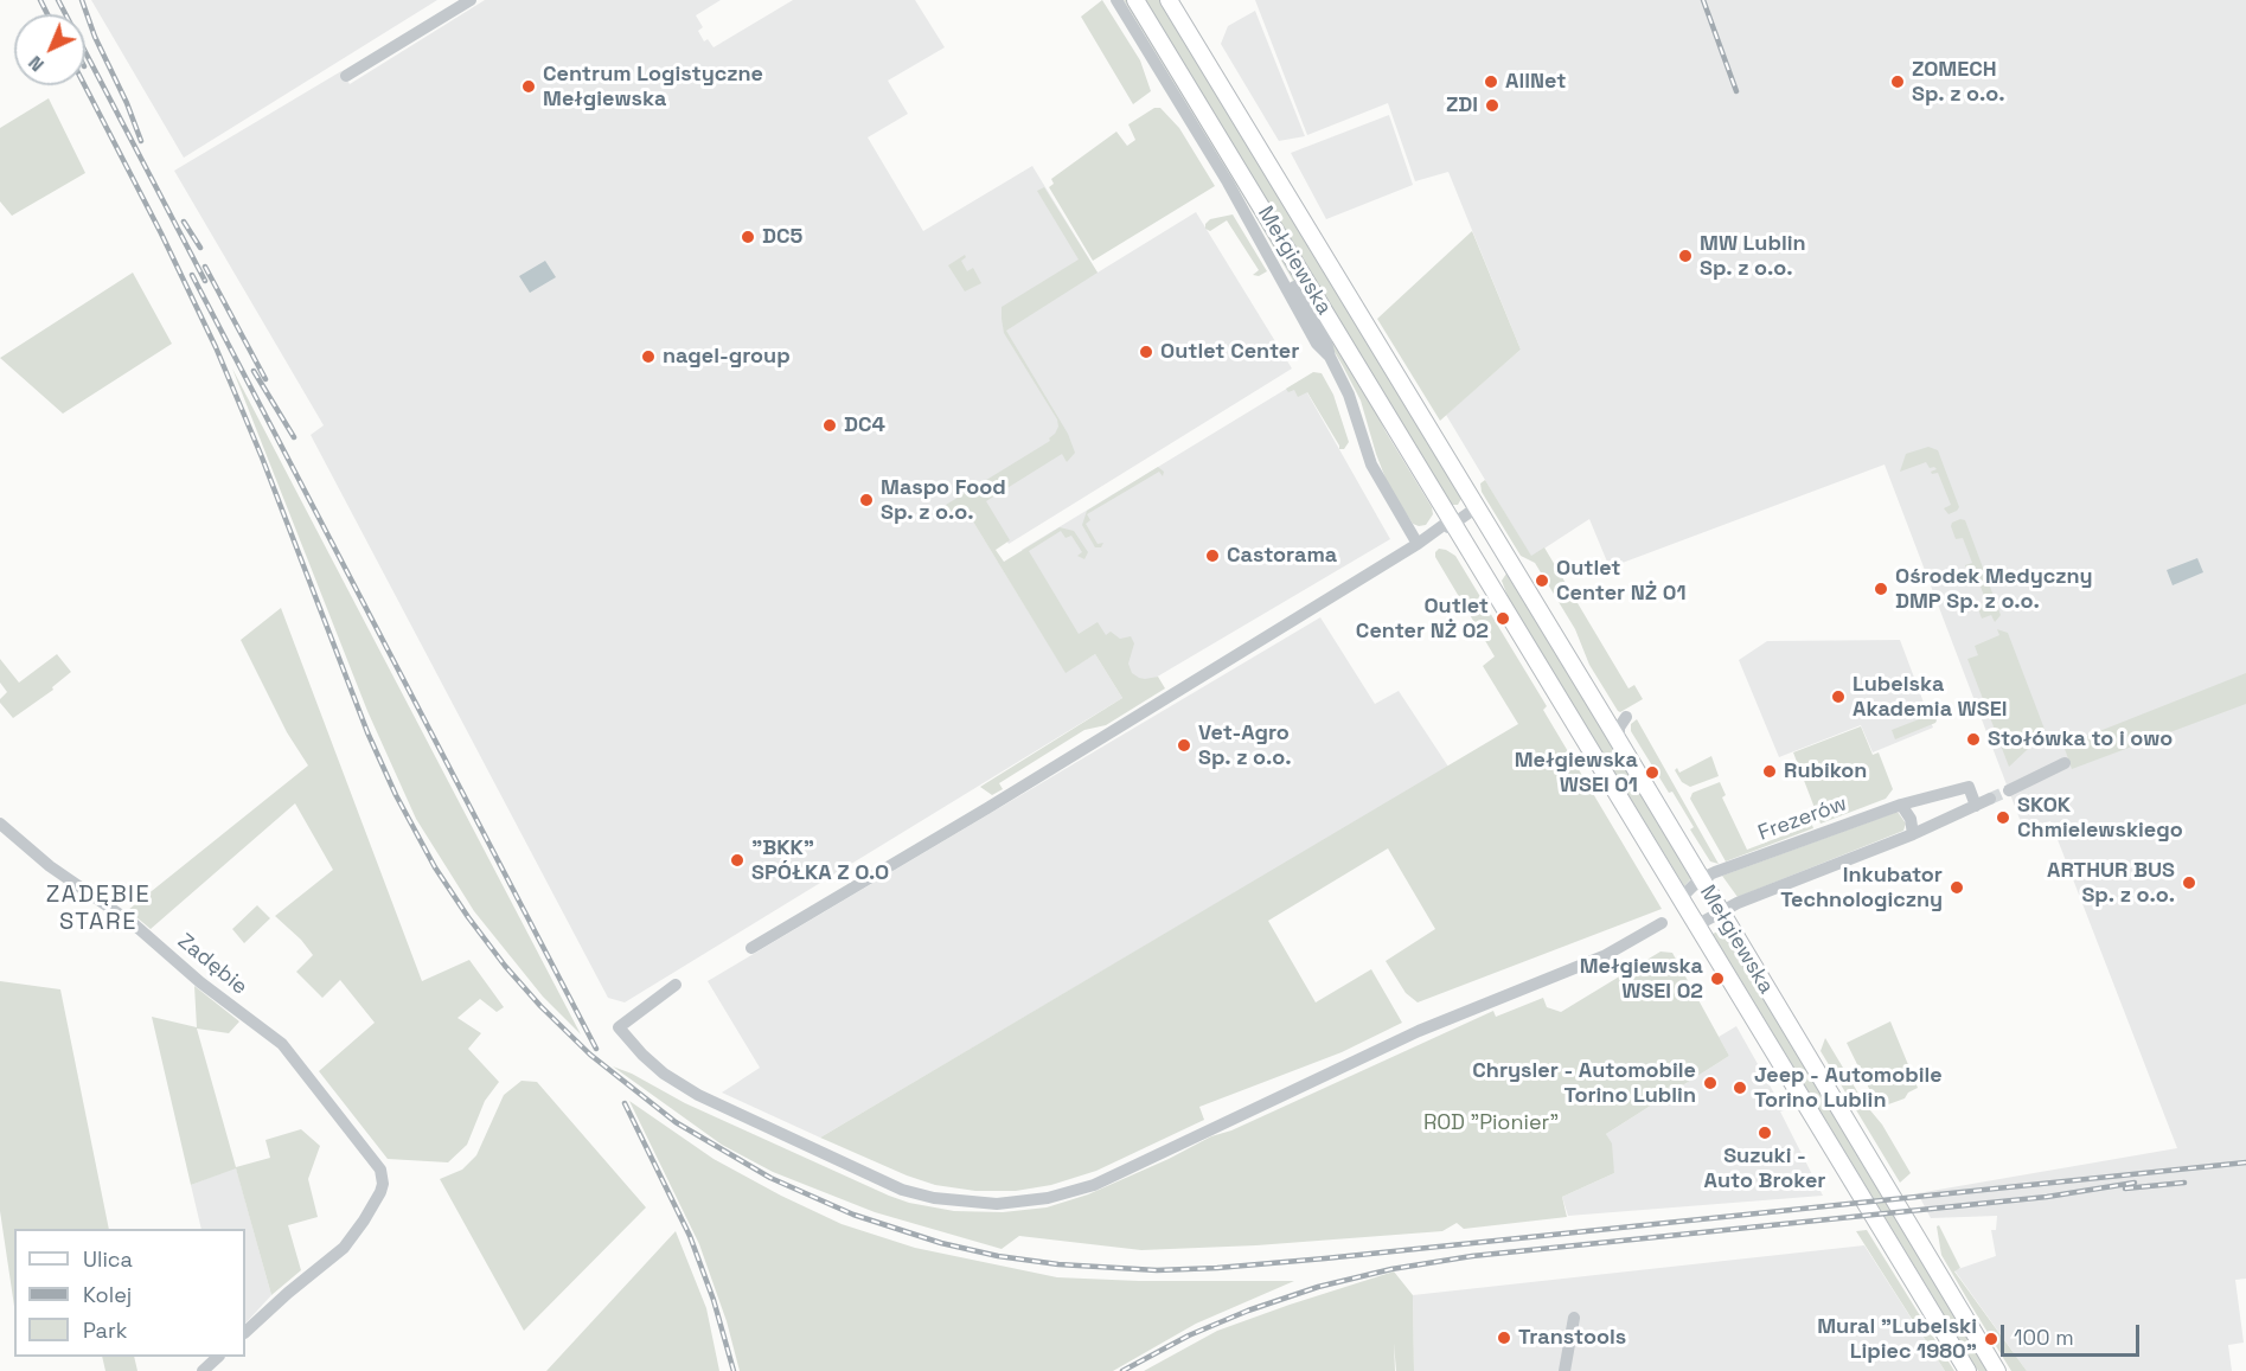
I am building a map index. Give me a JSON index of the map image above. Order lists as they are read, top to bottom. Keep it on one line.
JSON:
{"streets":{"main road":["Mełgiewska"],"street":["Frezerów","Zadębie"]},"crossings":[["Mełgiewska","Frezerów"]],"districts":["ZADĘBIE STARE"],"parks":["ROD \"Pionier\""],"places":["AllNet","ZOMECH Sp. z o.o.","Centrum Logistyczne Mełgiewska","ZDI","DC5","MW Lublin Sp. z o.o.","Outlet Center","nagel-group","DC4","Maspo Food Sp. z o.o.","Castorama","Outlet Center NŻ 01","Ośrodek Medyczny DMP Sp. z o.o.","Outlet Center NŻ 02","Lubelska Akademia WSEI","Stołówka to i owo","Vet-Agro Sp. z o.o.","Rubikon","Mełgiewska WSEI 01","SKOK Chmielewskiego","\"BKK\" SPÓŁKA Z O.O","ARTHUR BUS Sp. z o.o.","Inkubator Technologiczny","Mełgiewska WSEI 02","Chrysler - Automobile Torino Lublin","Jeep - Automobile Torino Lublin","Suzuki - Auto Broker","Transtools","Mural \"Lubelski Lipiec 1980\""],"legend":["Ulica","Kolej","Park"],"scale_bar":"100 m","north":"bottom left"}
